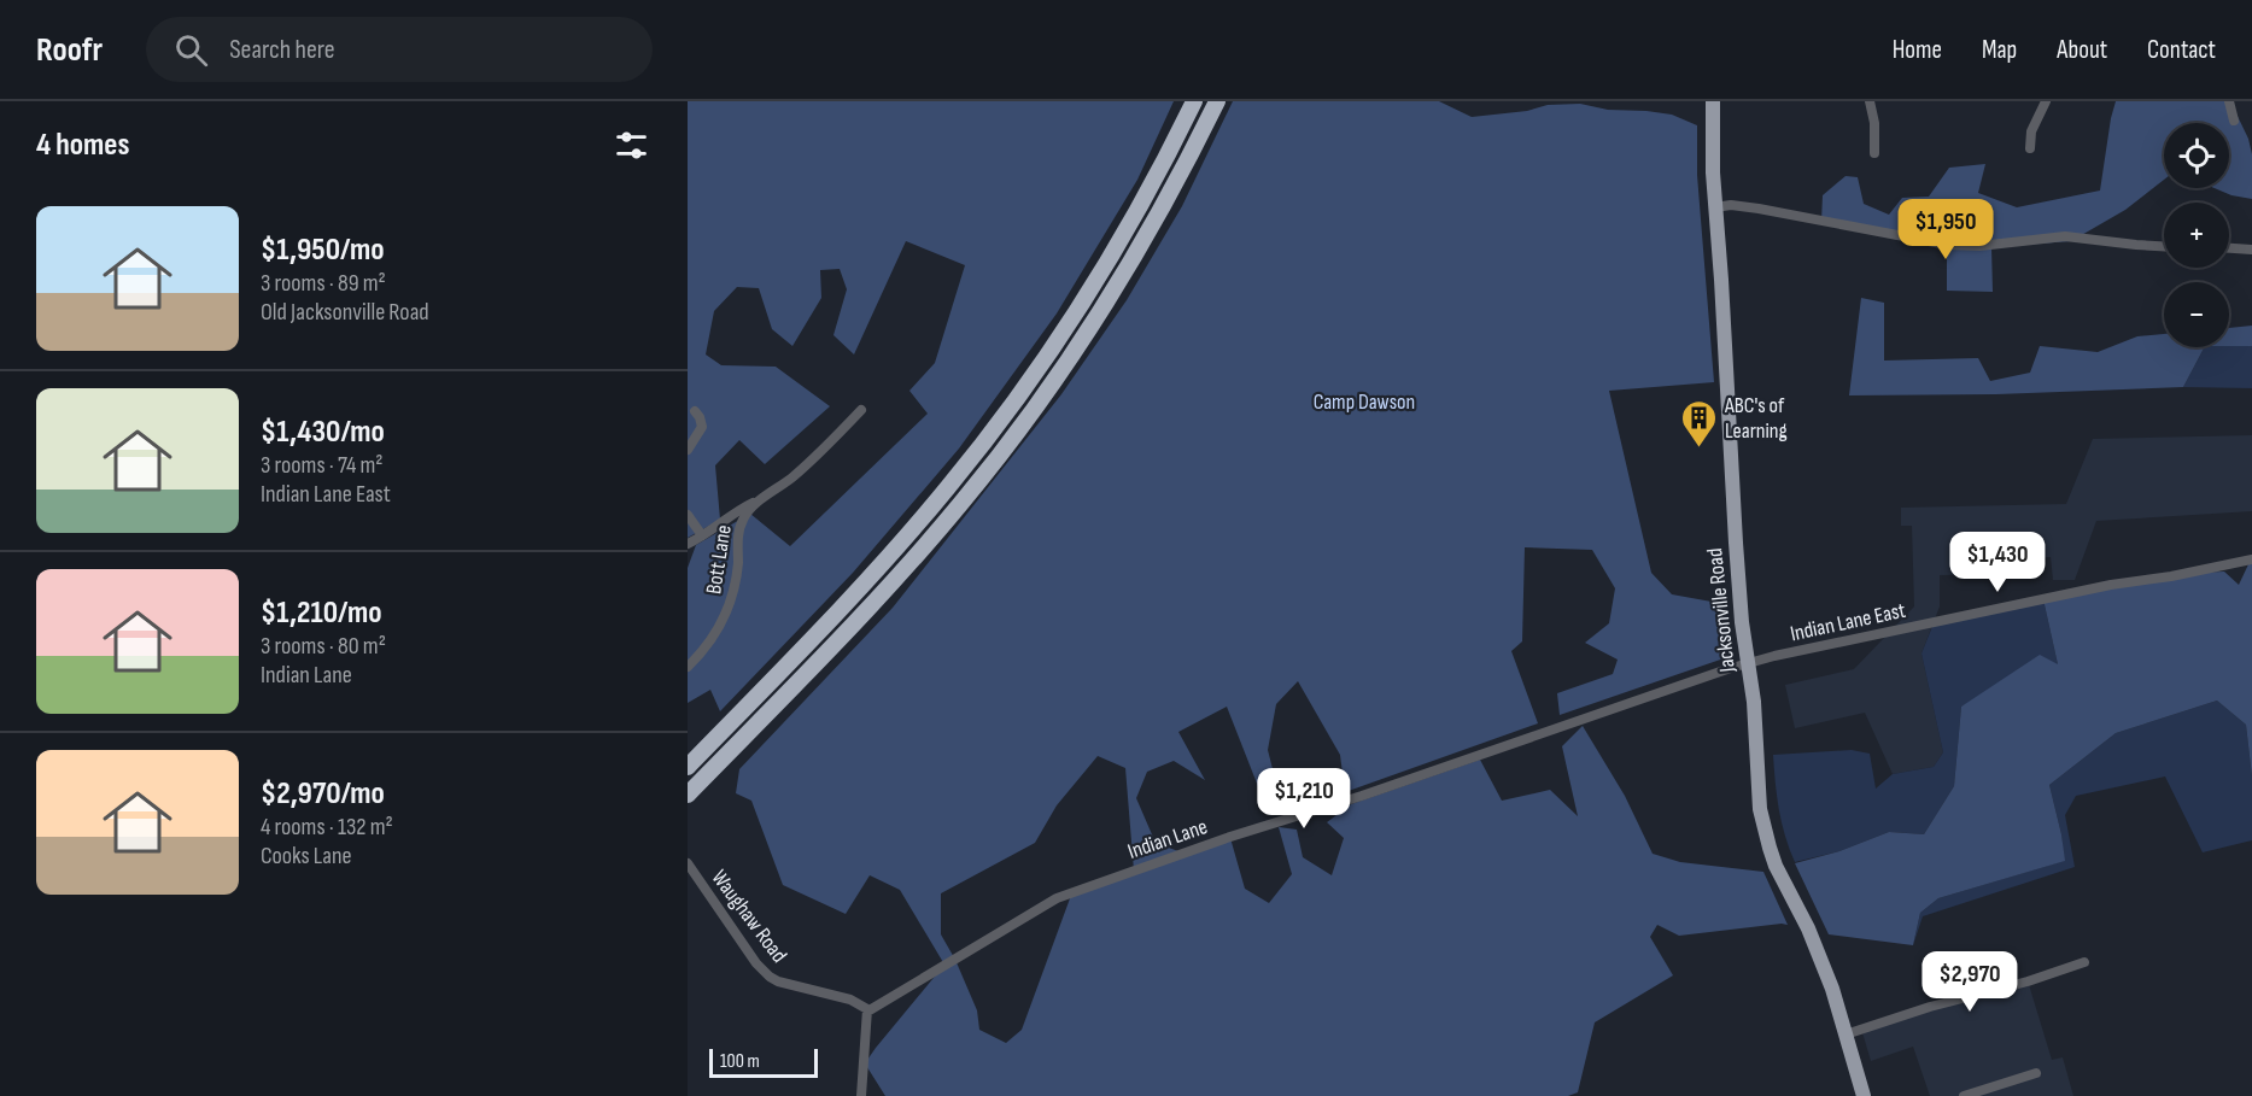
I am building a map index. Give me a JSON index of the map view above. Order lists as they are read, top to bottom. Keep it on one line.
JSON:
{"streets":{"main road":["Jacksonville Road"],"street":["Bott Lane","Indian Lane East","Indian Lane","Waughaw Road"]},"crossings":[["Jacksonville Road","Indian Lane East"],["Jacksonville Road","Indian Lane"],["Indian Lane East","Indian Lane"],["Indian Lane","Waughaw Road"]],"parks":["Camp Dawson"],"places":{"building":["ABC's of Learning"]},"scale_bar":"100 m","page":{"header":"Roofr","search":"Search here","nav":["Home","Map","About","Contact"],"heading":"4 homes","map_buttons":["+","−"],"list":[{"name":"$1,950/mo","note":"3 rooms · 89 m² · Old Jacksonville Road"},{"name":"$1,430/mo","note":"3 rooms · 74 m² · Indian Lane East"},{"name":"$1,210/mo","note":"3 rooms · 80 m² · Indian Lane"},{"name":"$2,970/mo","note":"4 rooms · 132 m² · Cooks Lane"}],"price":["$1,950","$1,430","$1,210","$2,970"],"scale":"100 m"}}
